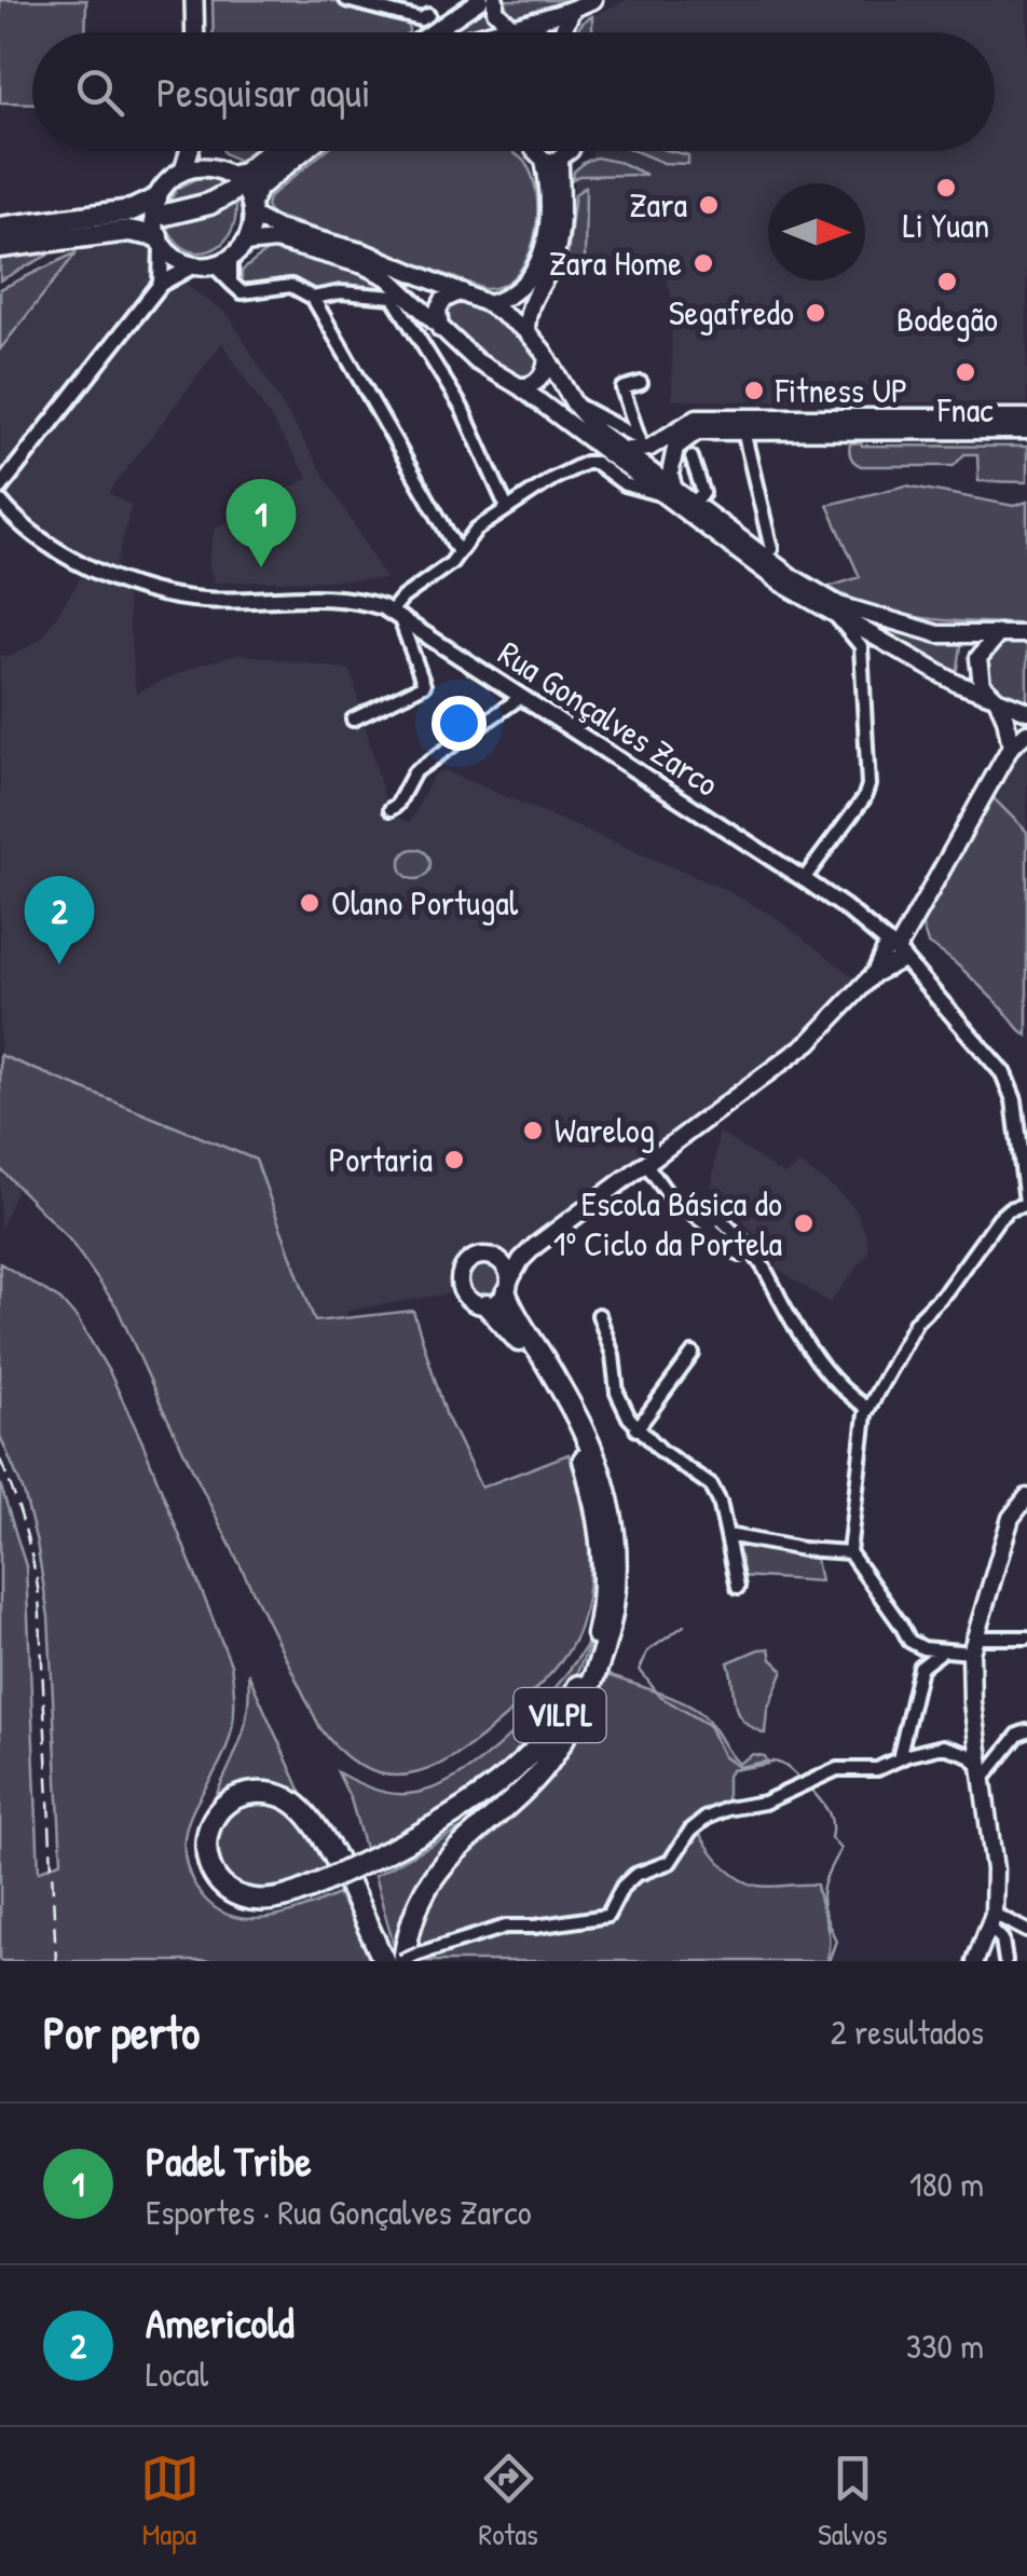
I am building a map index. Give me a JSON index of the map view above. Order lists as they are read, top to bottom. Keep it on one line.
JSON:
{"streets":{"highway":["VILPL"],"street":["Rua Gonçalves Zarco"]},"places":["Li Yuan","Zara","Zara Home","Bodegão","Segafredo","Fnac","Fitness UP","Olano Portugal","Warelog","Portaria","Escola Básica do 1º Ciclo da Portela"],"north":"right","page":{"search":"Pesquisar aqui","pins":["1","2"],"heading":["Por perto","2 resultados"],"list":[{"mark":"1","name":"Padel Tribe","note":"Esportes · Rua Gonçalves Zarco","value":"180 m"},{"mark":"2","name":"Americold","note":"Local","value":"330 m"}],"nav":["Mapa","Rotas","Salvos"]}}
